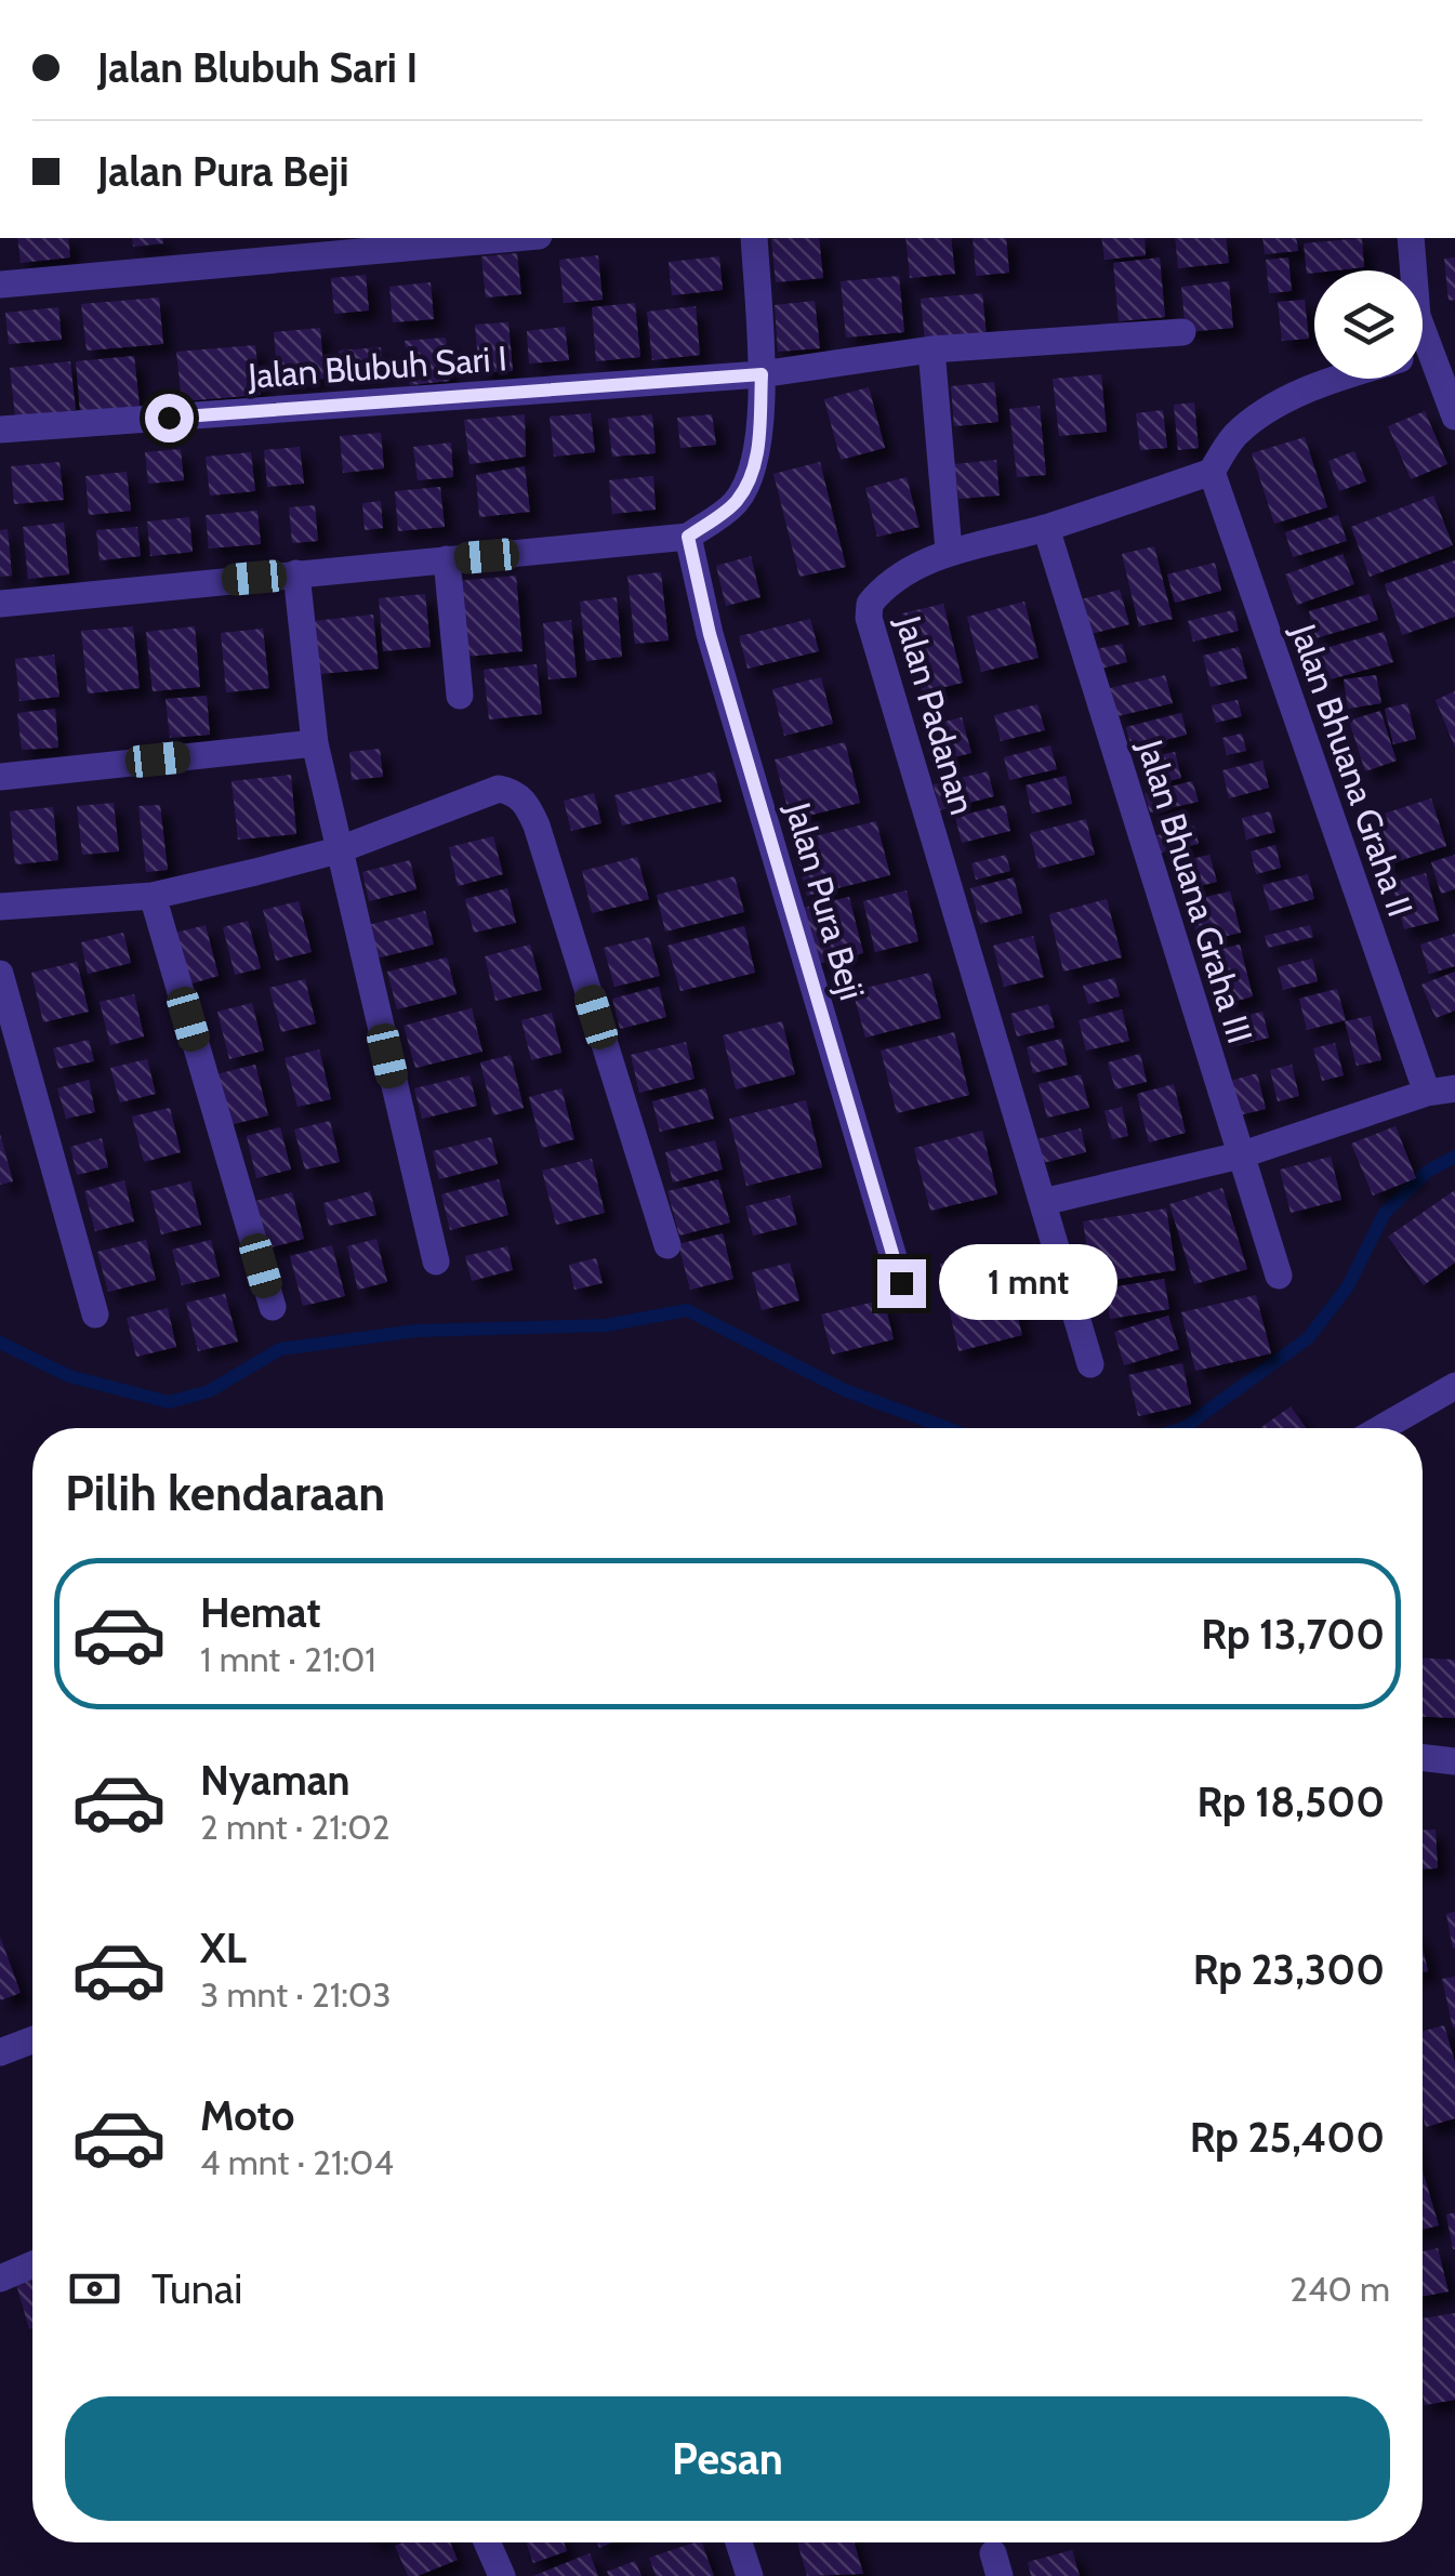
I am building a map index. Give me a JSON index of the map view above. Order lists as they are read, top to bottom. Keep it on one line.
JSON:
{"streets":{"street":["Jalan Blubuh Sari I","Jalan Padanan","Jalan Bhuana Graha II","Jalan Bhuana Graha III","Jalan Pura Beji"]},"crossings":[["Jalan Padanan","Jalan Bhuana Graha II"],["Jalan Padanan","Jalan Bhuana Graha III"]],"page":{"banner":["Jalan Blubuh Sari I","Jalan Pura Beji"],"bubble":"1 mnt","heading":"Pilih kendaraan","list":[{"name":"Hemat","note":"1 mnt · 21:01","value":"Rp 13,700"},{"name":"Nyaman","note":"2 mnt · 21:02","value":"Rp 18,500"},{"name":"XL","note":"3 mnt · 21:03","value":"Rp 23,300"},{"name":"Moto","note":"4 mnt · 21:04","value":"Rp 25,400"}],"pay":["Tunai","240 m"],"buttons":"Pesan"}}
